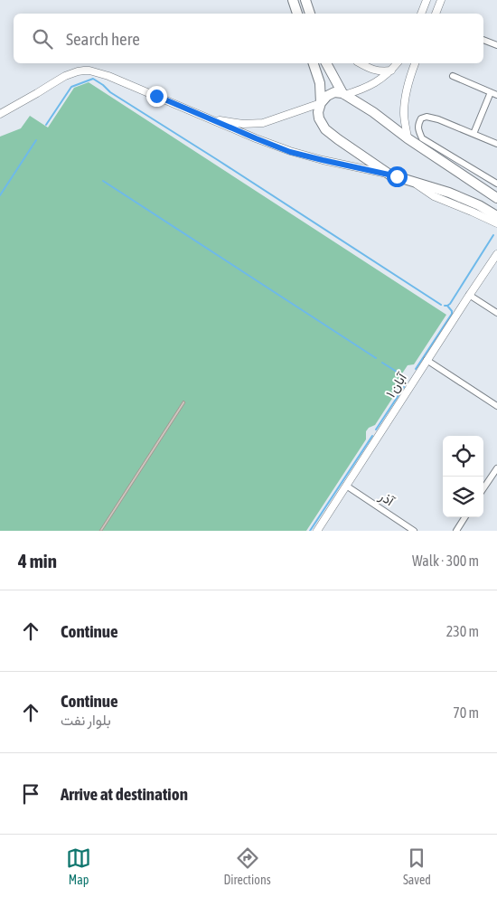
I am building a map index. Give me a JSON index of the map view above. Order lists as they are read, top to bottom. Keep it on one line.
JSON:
{"streets":{"street":["آبان ۱","آذر"]},"crossings":[["آبان ۱","آذر"]],"page":{"search":"Search here","heading":["4 min","Walk · 300 m"],"list":[["Continue","230 m"],["Continue","بلوار نفت","70 m"],"Arrive at destination"],"nav":["Map","Directions","Saved"]}}
